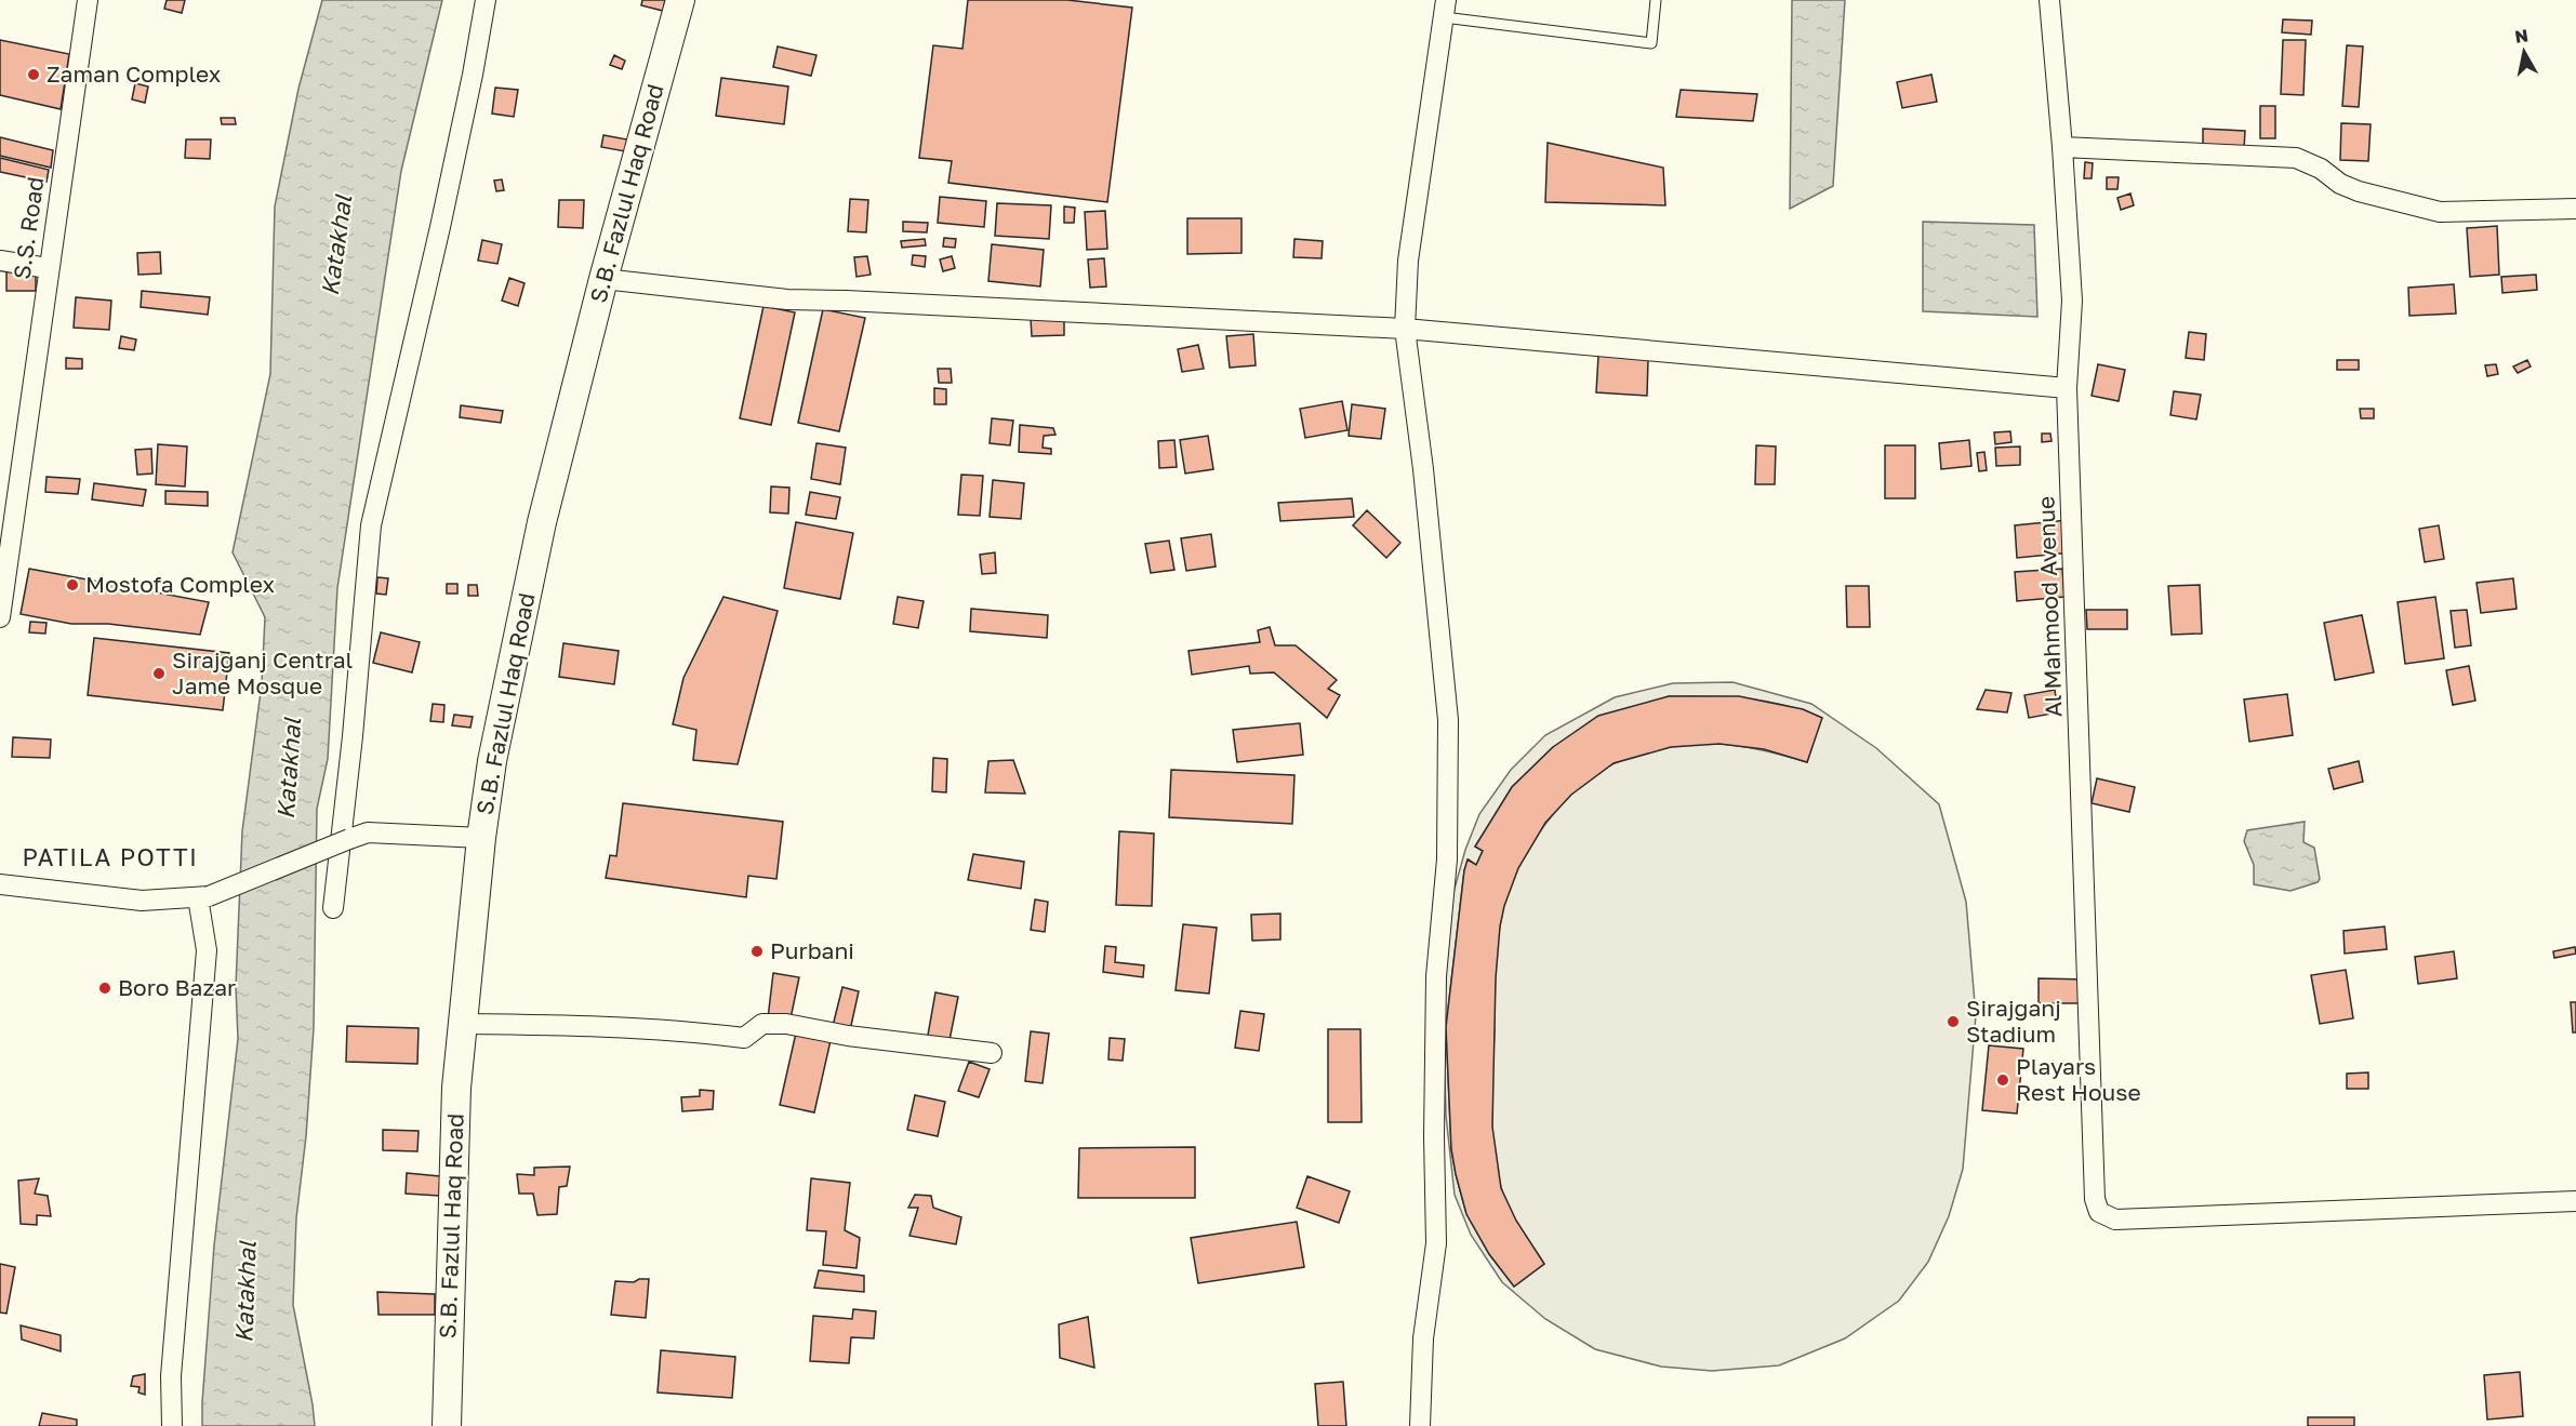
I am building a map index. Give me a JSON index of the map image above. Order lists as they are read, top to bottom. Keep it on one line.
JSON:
{"streets":{"main road":["S.B. Fazlul Haq Road"],"street":["S.S. Road","Al Mahmood Avenue"]},"districts":["PATILA POTTI"],"water":["Katakhal"],"places":["Zaman Complex","Mostofa Complex","Sirajganj Central Jame Mosque","Purbani","Boro Bazar","Sirajganj Stadium","Playars Rest House"],"north":"top"}
